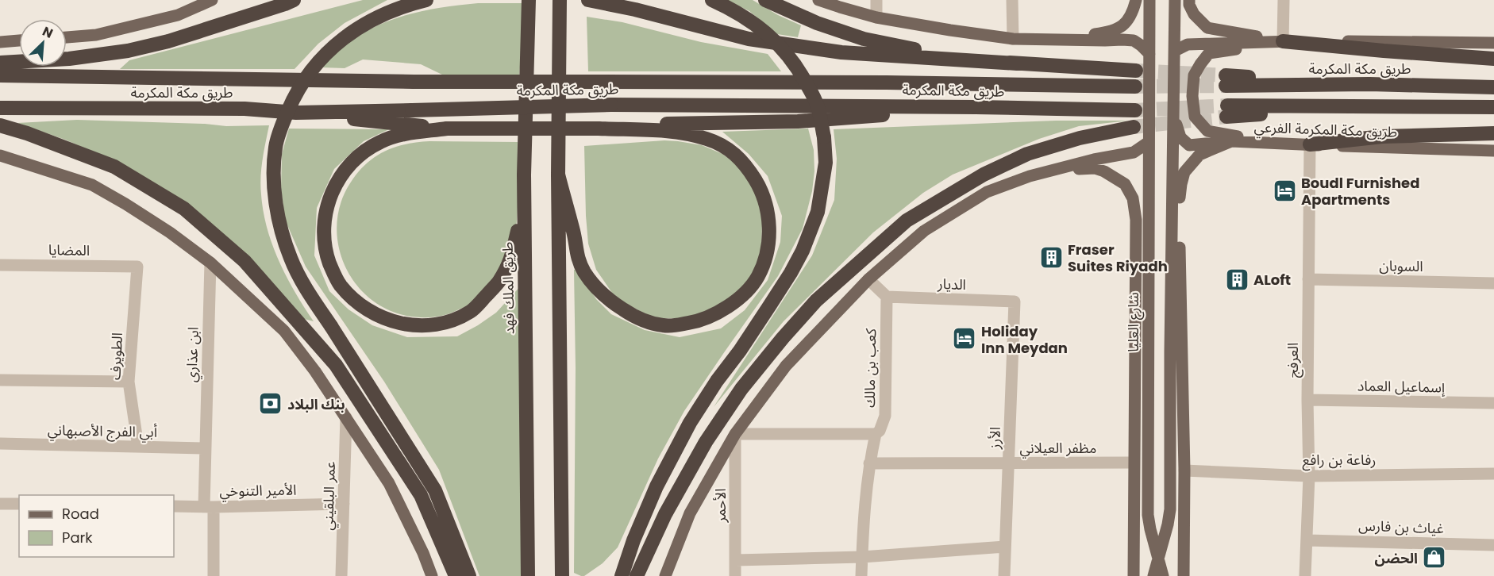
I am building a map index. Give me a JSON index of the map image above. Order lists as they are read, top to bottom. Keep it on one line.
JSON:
{"streets":{"highway":["طريق مكة المكرمة","طريق الملك فهد"],"main road":["طريق مكة المكرمة الفرعي","شارع العليا"],"street":["المضايا","السوبان","الديار","ابن عذاري","الطويرف","العرفج","كعب بن مالك","إسماعيل العماد","أبي الفرج الأصبهاني","الأرز","مظفر العيلاني","رفاعة بن رافع","الأمير التنوخي","عمر البلقيني","الأحمر","غياث بن فارس"]},"crossings":[["طريق مكة المكرمة الفرعي","شارع العليا"],["طريق مكة المكرمة الفرعي","العرفج"],["المضايا","الطويرف"],["السوبان","العرفج"],["الديار","كعب بن مالك"],["الديار","الأرز"],["ابن عذاري","أبي الفرج الأصبهاني"],["ابن عذاري","الأمير التنوخي"],["الطويرف","أبي الفرج الأصبهاني"],["العرفج","إسماعيل العماد"],["العرفج","رفاعة بن رافع"],["العرفج","غياث بن فارس"],["كعب بن مالك","مظفر العيلاني"],["الأرز","مظفر العيلاني"],["الأمير التنوخي","عمر البلقيني"]],"places":{"hotel":["Boudl Furnished Apartments","Holiday Inn Meydan"],"building":["Fraser Suites Riyadh","ALoft"],"bank":["بنك البلاد"],"shop":["الحضن"]},"legend":["Road","Park"],"north":"top right"}
